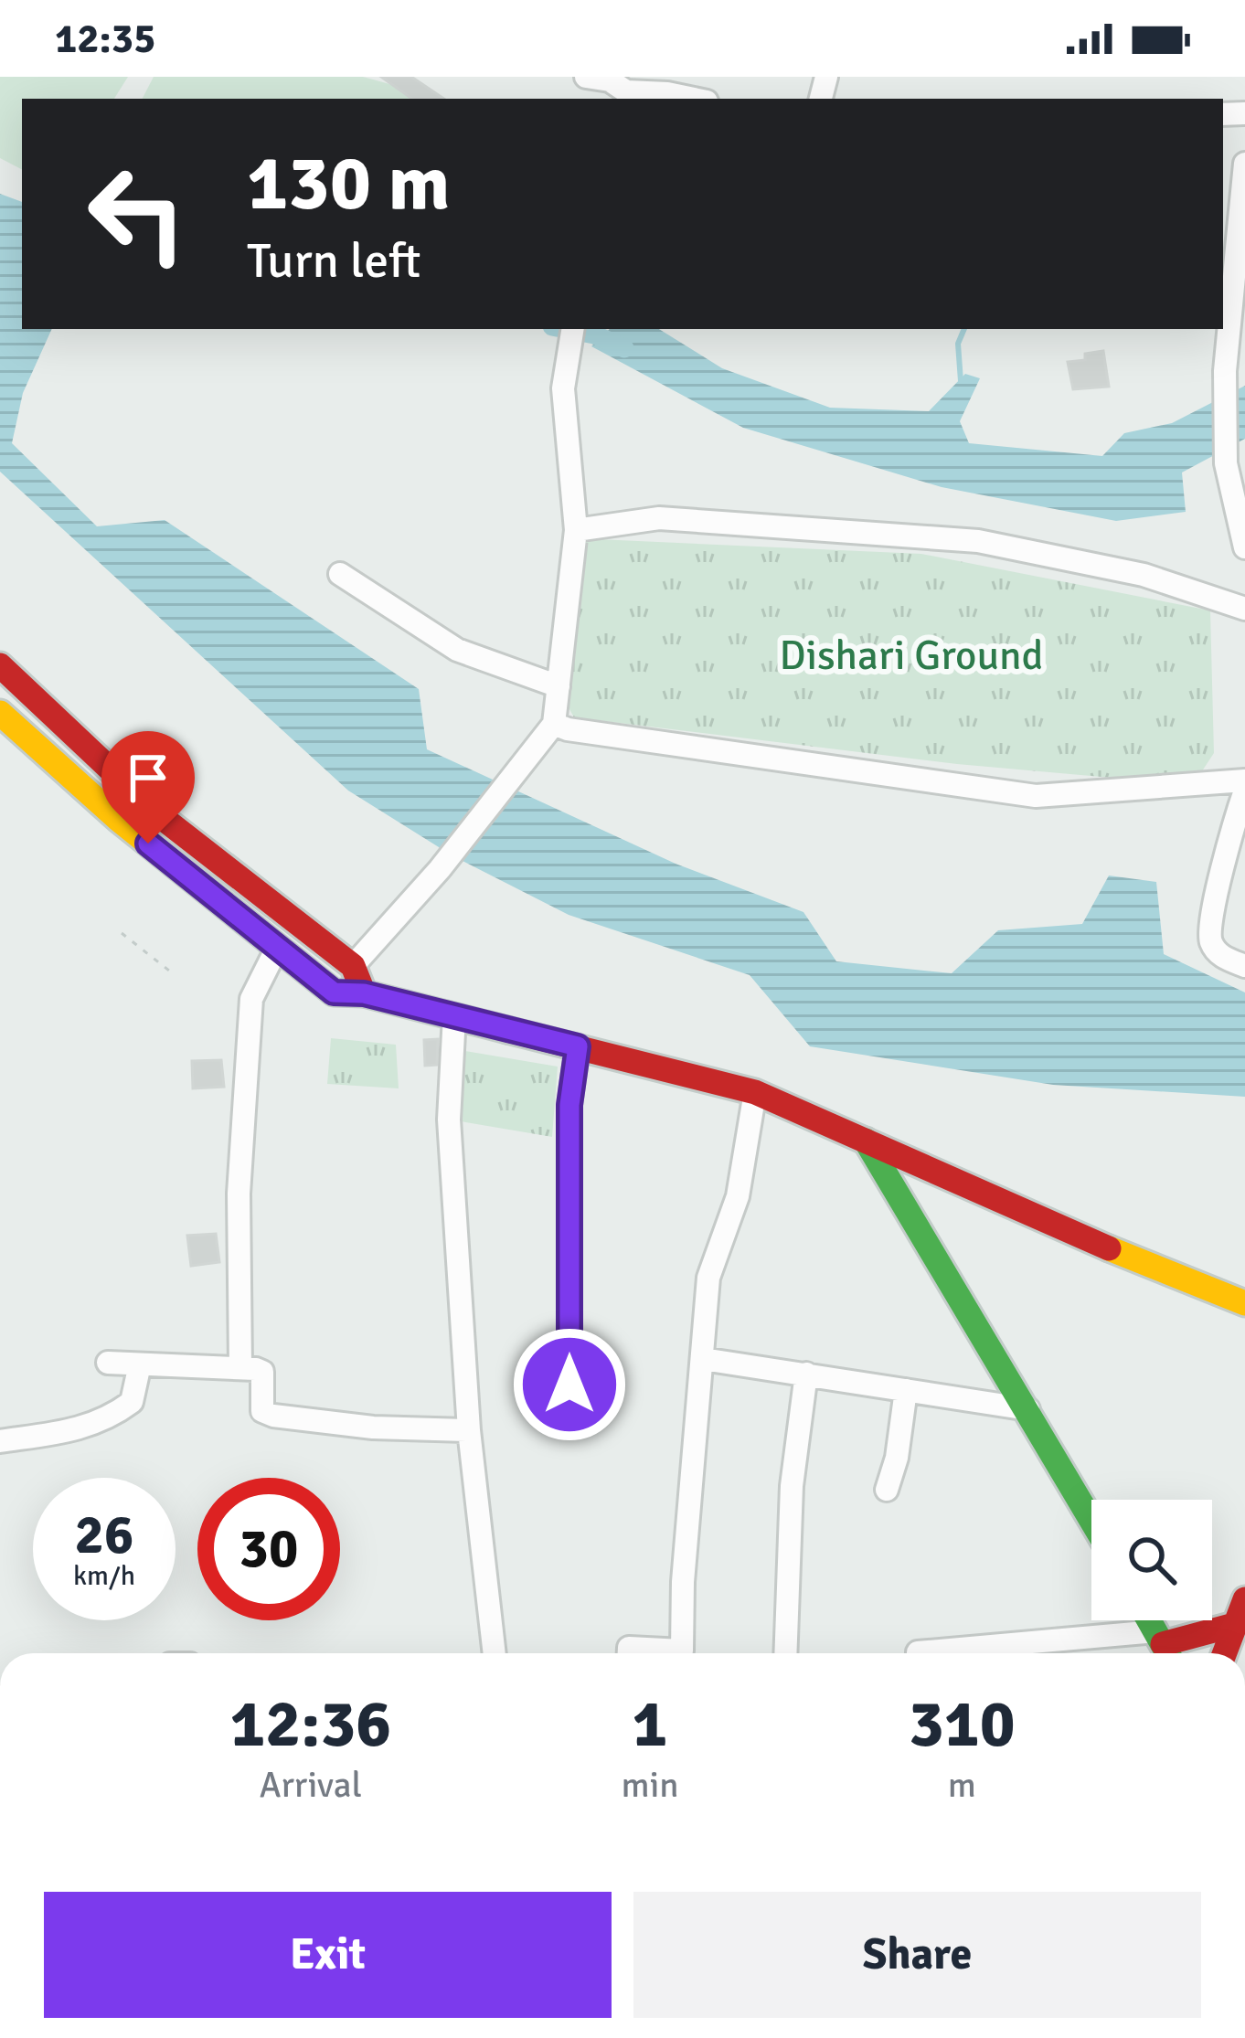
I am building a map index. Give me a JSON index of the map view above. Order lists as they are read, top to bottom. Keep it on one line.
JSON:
{"parks":["Dishari Ground"],"page":{"status":"12:35","turn":["130 m","Turn left"],"speed":"26 km/h","limit":"30","eta":["12:36","Arrival","1","min","310","m"],"buttons":["Exit","Share"]}}
